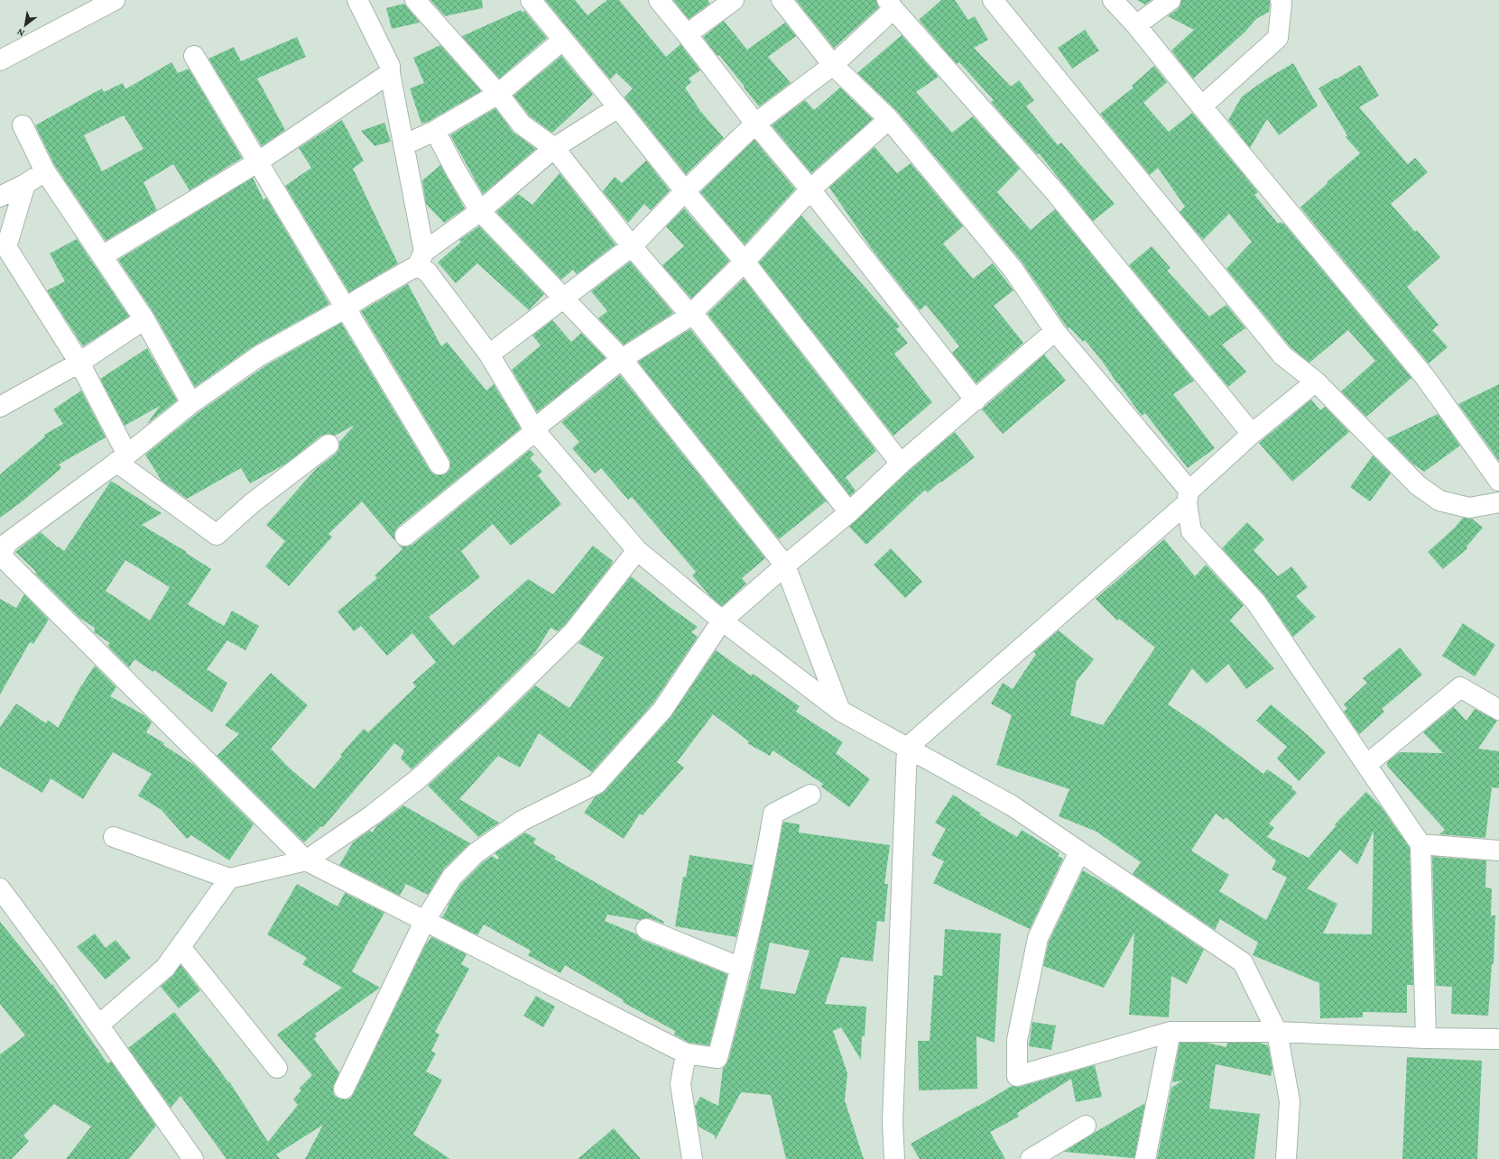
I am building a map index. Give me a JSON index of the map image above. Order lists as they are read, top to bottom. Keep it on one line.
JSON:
{"north":"bottom left"}
